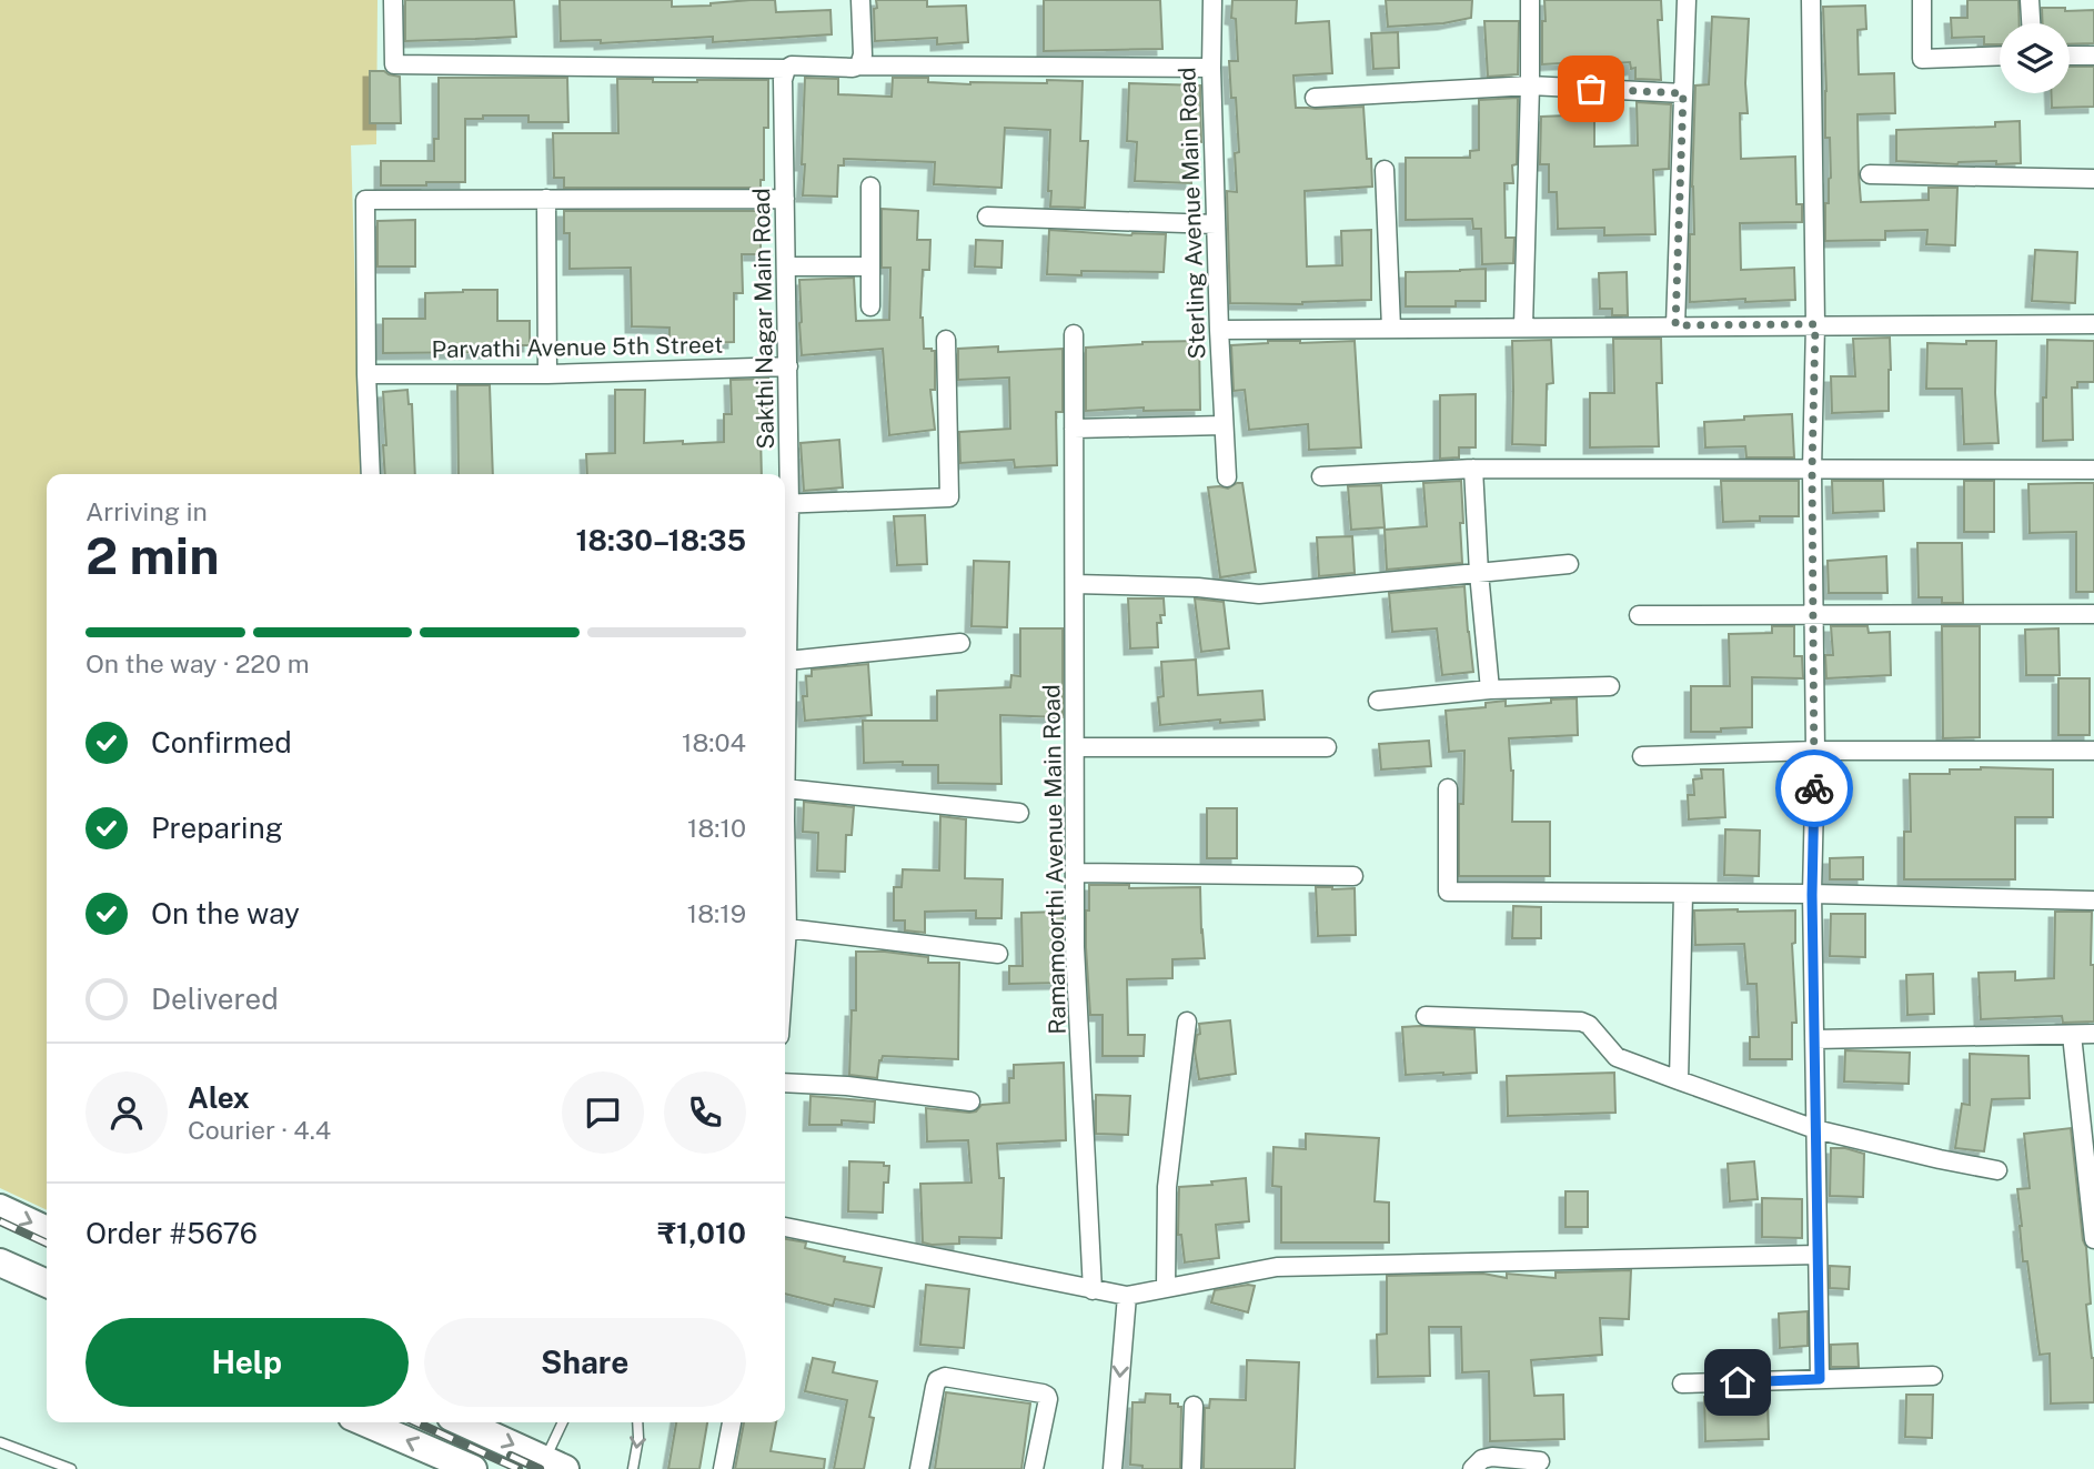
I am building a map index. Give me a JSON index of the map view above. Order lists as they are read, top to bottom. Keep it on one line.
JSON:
{"streets":{"street":["Sterling Avenue Main Road","Sakthi Nagar Main Road","Parvathi Avenue 5th Street","Ramamoorthi Avenue Main Road"]},"crossings":[["Sakthi Nagar Main Road","Parvathi Avenue 5th Street"]],"page":{"heading":["2 min","Arriving in","18:30–18:35"],"panel":["Alex","Courier · 4.4","Order #5676","₹1,010"],"bar":"On the way · 220 m","list":[["Confirmed","18:04"],["Preparing","18:10"],["On the way","18:19"],"Delivered"],"buttons":["Help","Share"]}}
